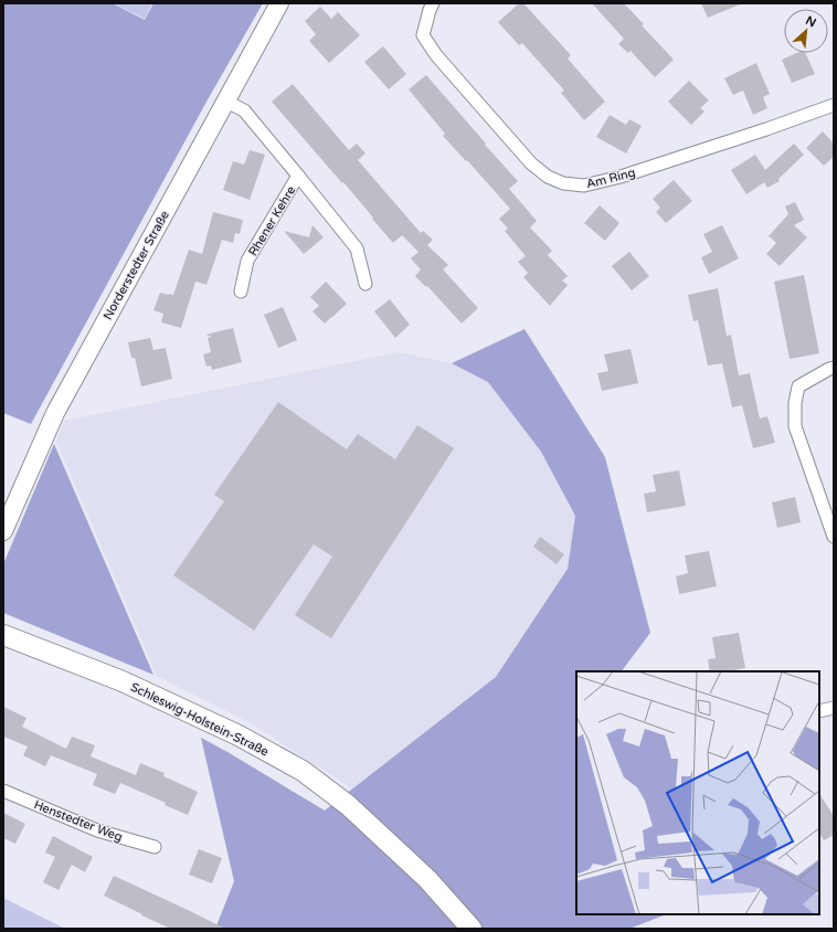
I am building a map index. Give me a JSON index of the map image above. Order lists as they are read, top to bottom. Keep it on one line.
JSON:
{"streets":{"main road":["Schleswig-Holstein-Straße"],"street":["Am Ring","Rhener Kehre","Norderstedter Straße","Henstedter Weg"]},"crossings":[["Rhener Kehre","Norderstedter Straße"]],"north":"top right"}
